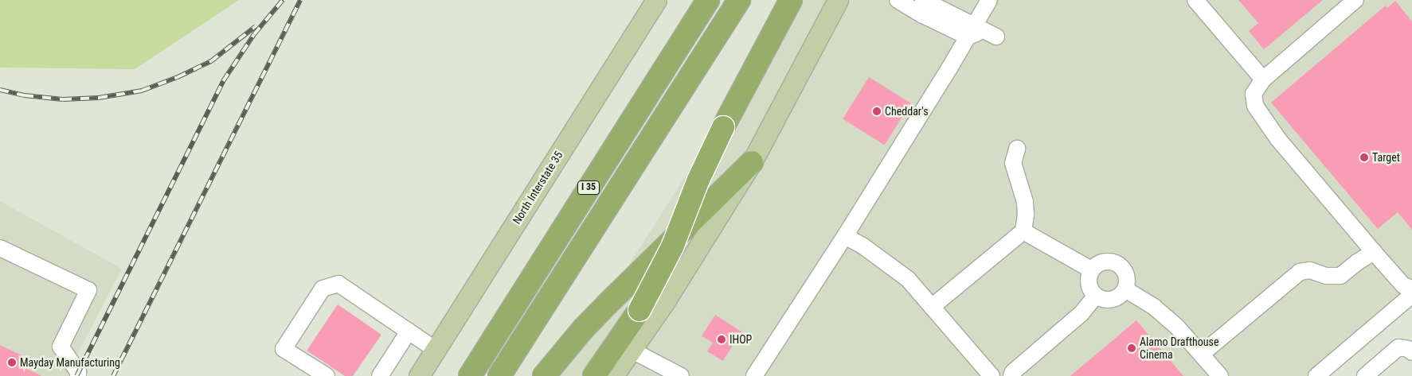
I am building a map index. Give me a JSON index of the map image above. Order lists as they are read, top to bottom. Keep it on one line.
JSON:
{"streets":{"highway":["I 35"],"main road":["North Interstate 35"]},"places":["Cheddar's","Target","IHOP","Alamo Drafthouse Cinema","Mayday Manufacturing"]}
